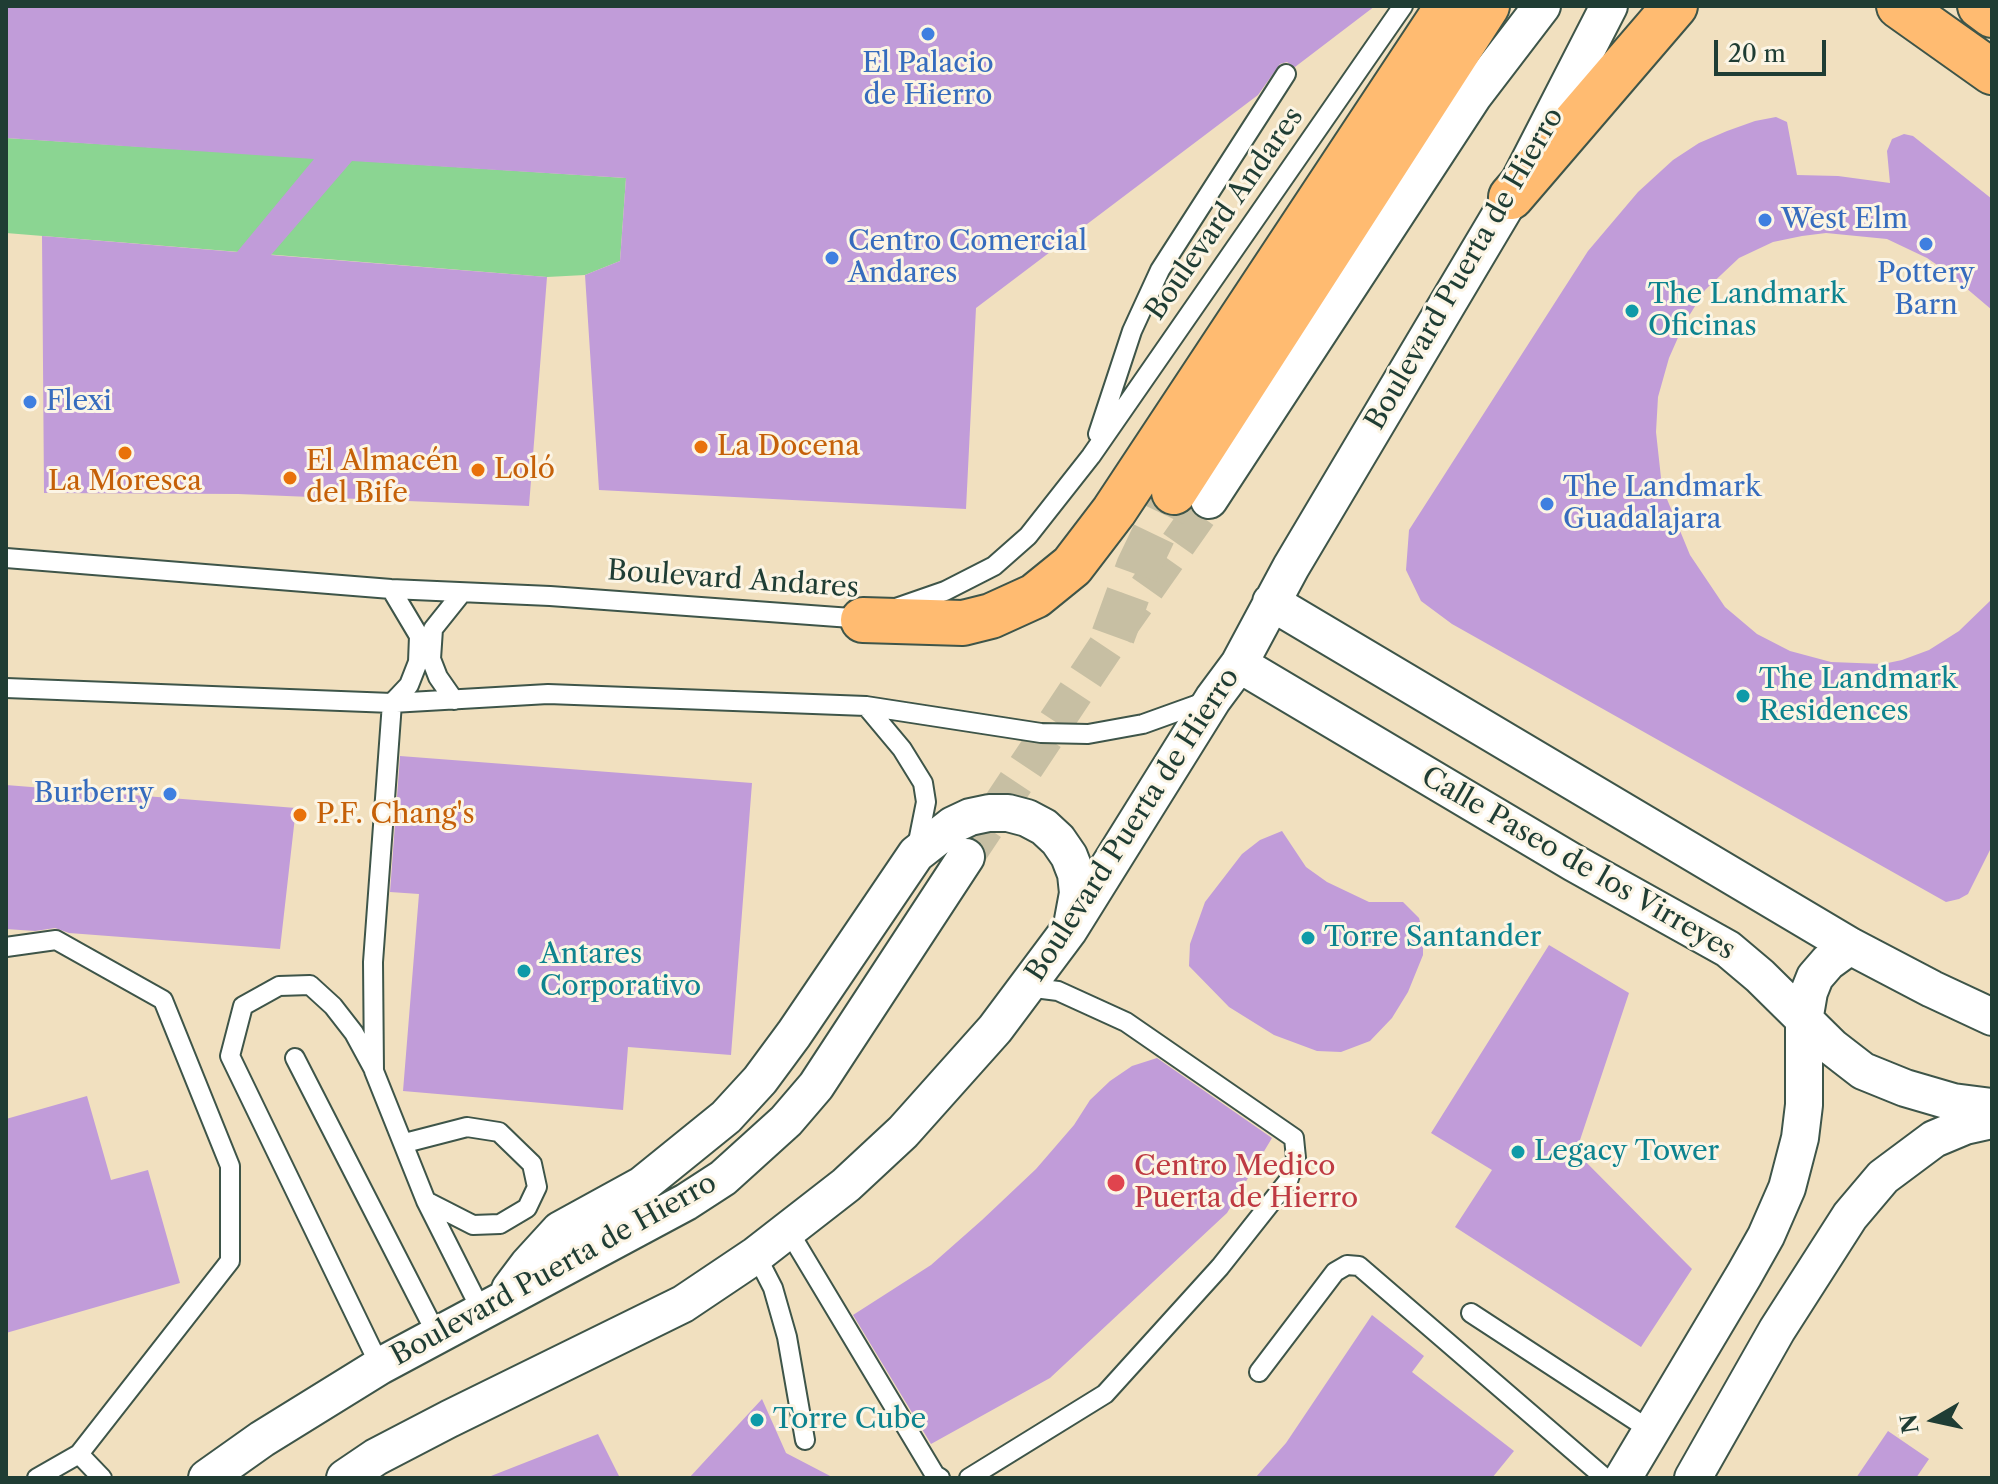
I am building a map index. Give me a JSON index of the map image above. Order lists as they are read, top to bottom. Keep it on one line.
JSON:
{"streets":{"street":["Boulevard Puerta de Hierro","Calle Paseo de los Virreyes"],"lane":["Boulevard Andares"]},"crossings":[["Boulevard Puerta de Hierro","Calle Paseo de los Virreyes"]],"places":["El Palacio de Hierro","West Elm","Pottery Barn","Centro Comercial Andares","The Landmark Oficinas","Flexi","La Docena","La Moresca","Loló","El Almacén del Bife","The Landmark Guadalajara","The Landmark Residences","Burberry","P.F. Chang's","Torre Santander","Antares Corporativo","Legacy Tower","Centro Medico Puerta de Hierro","Torre Cube"],"scale_bar":"20 m","north":"left"}
